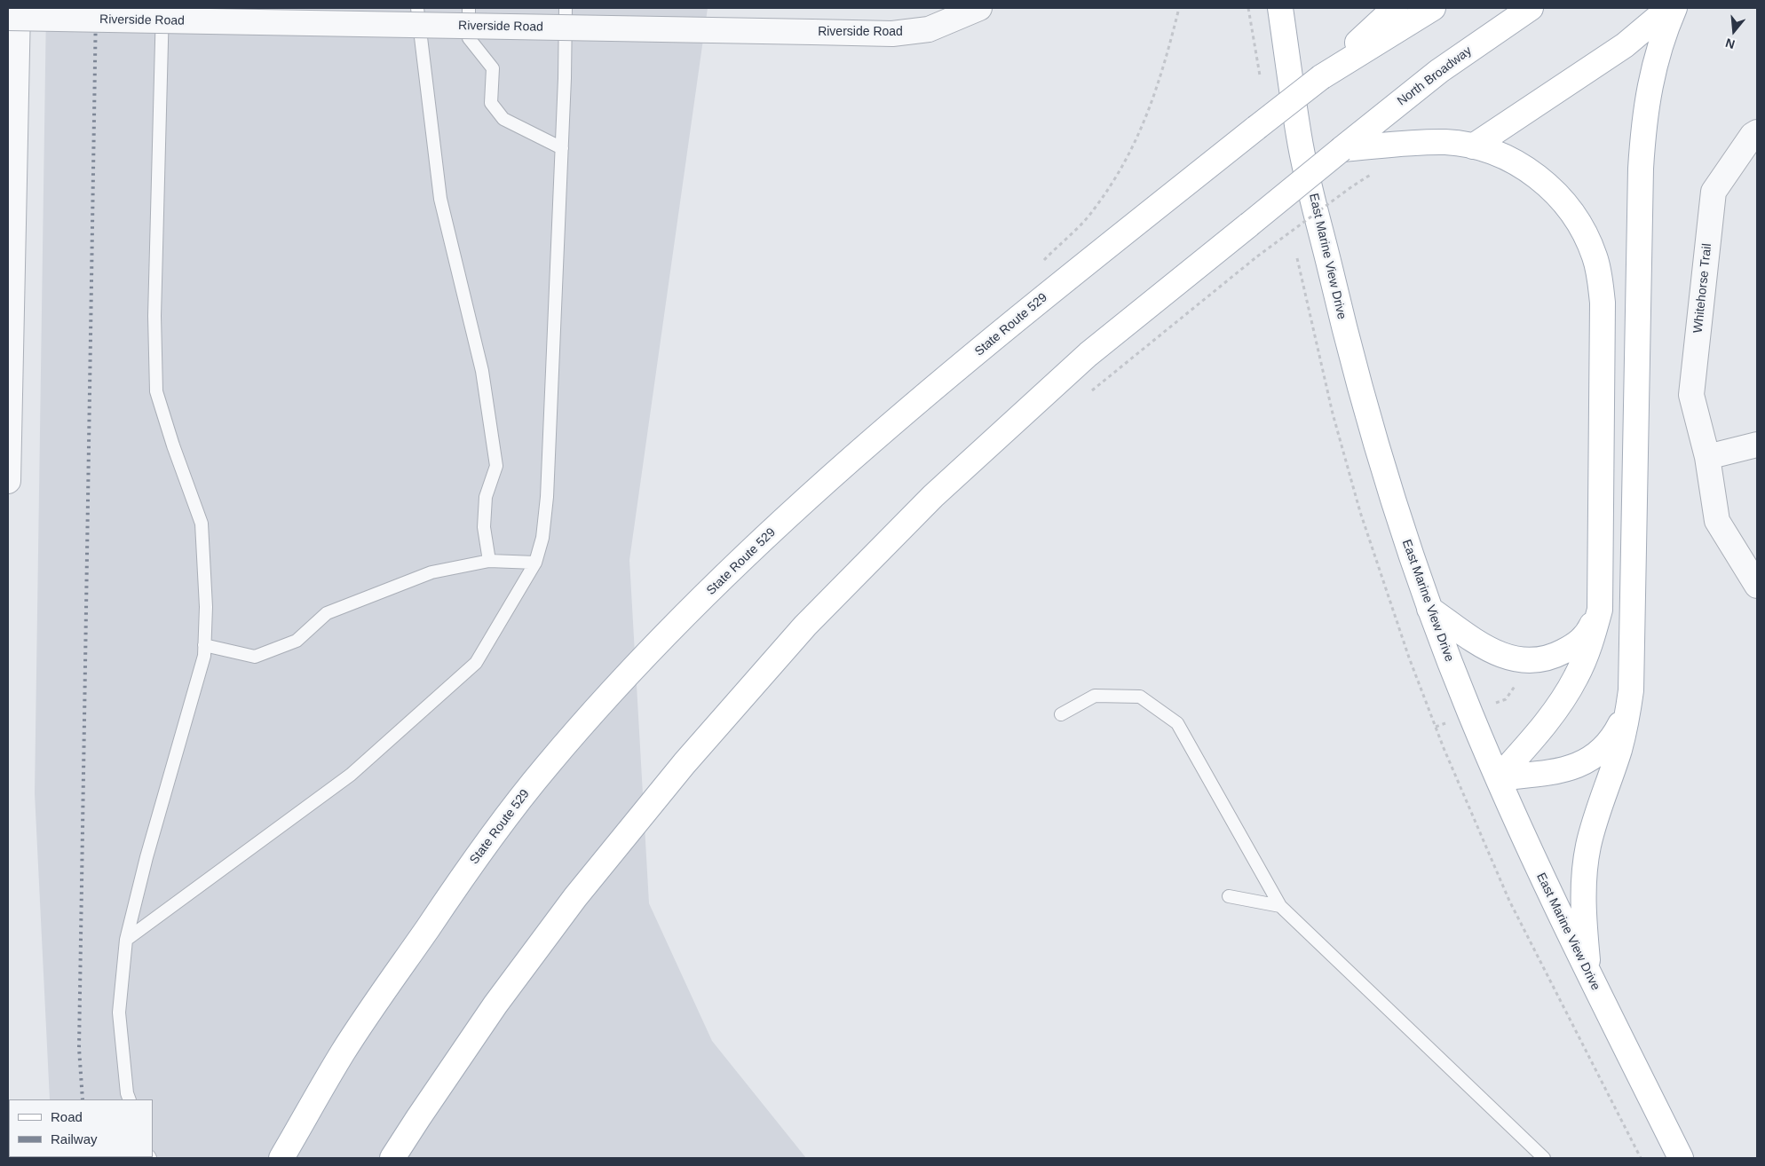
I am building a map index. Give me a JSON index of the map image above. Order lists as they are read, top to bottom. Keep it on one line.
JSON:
{"streets":{"main road":["North Broadway","East Marine View Drive","State Route 529"],"street":["Riverside Road","Whitehorse Trail"]},"legend":["Road","Railway"],"north":"bottom"}
